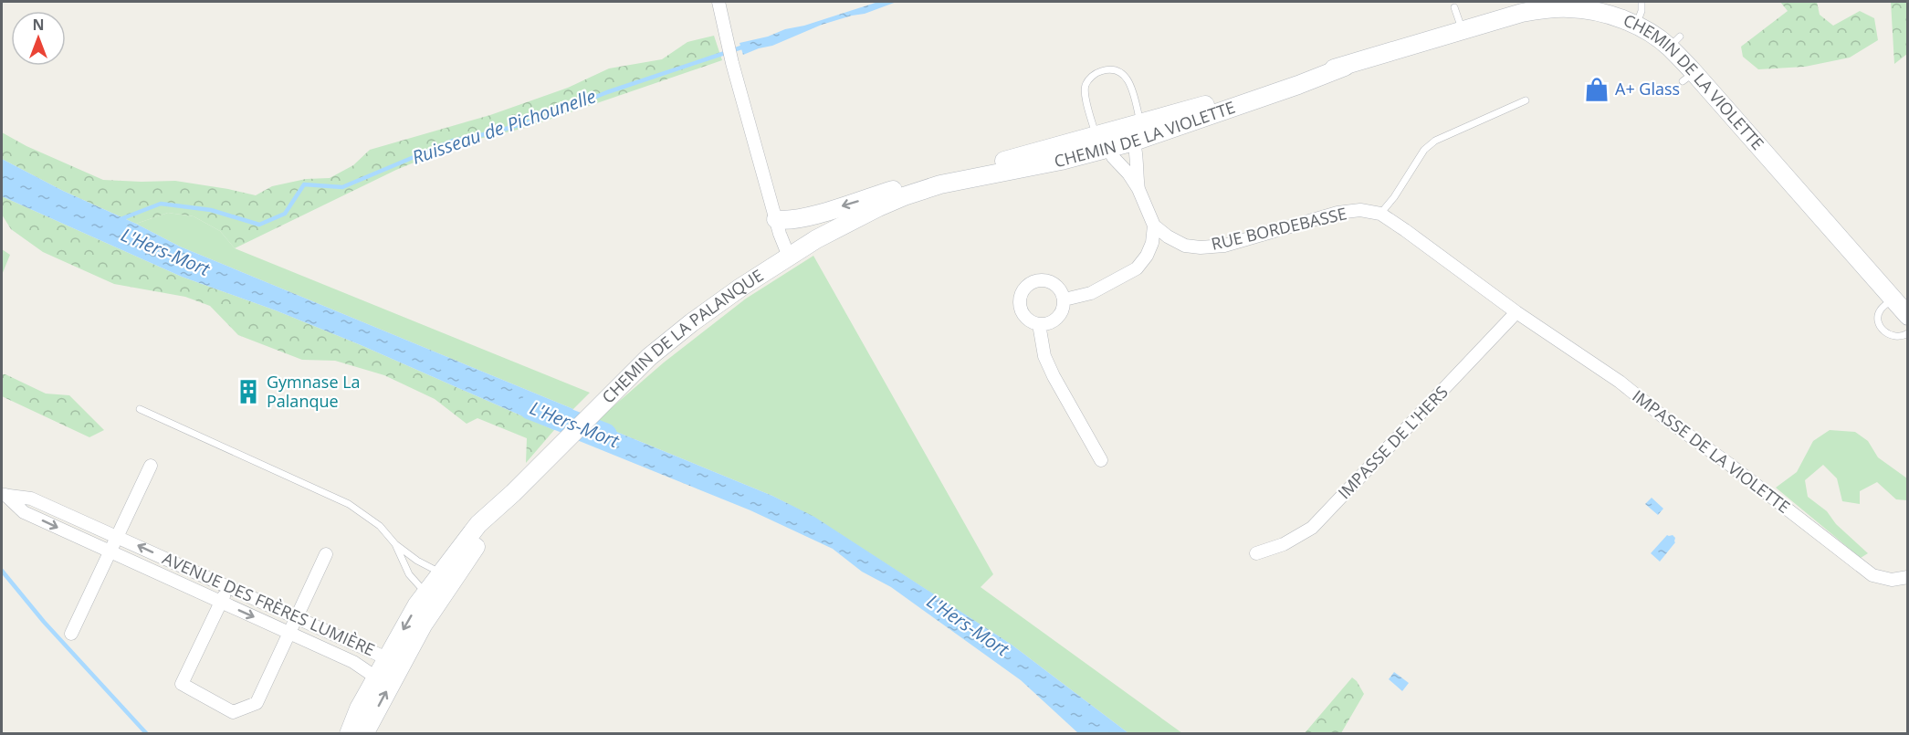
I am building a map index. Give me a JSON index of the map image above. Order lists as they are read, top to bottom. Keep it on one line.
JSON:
{"streets":{"street":["CHEMIN DE LA VIOLETTE","RUE BORDEBASSE","CHEMIN DE LA PALANQUE","IMPASSE DE L'HERS","IMPASSE DE LA VIOLETTE","AVENUE DES FRÈRES LUMIÈRE"]},"crossings":[["CHEMIN DE LA VIOLETTE","CHEMIN DE LA PALANQUE"],["RUE BORDEBASSE","IMPASSE DE L'HERS"],["RUE BORDEBASSE","IMPASSE DE LA VIOLETTE"],["CHEMIN DE LA PALANQUE","AVENUE DES FRÈRES LUMIÈRE"],["IMPASSE DE L'HERS","IMPASSE DE LA VIOLETTE"]],"water":["Ruisseau de Pichounelle","L'Hers-Mort"],"places":{"shop":["A+ Glass"],"building":["Gymnase La Palanque"]},"north":"top"}
